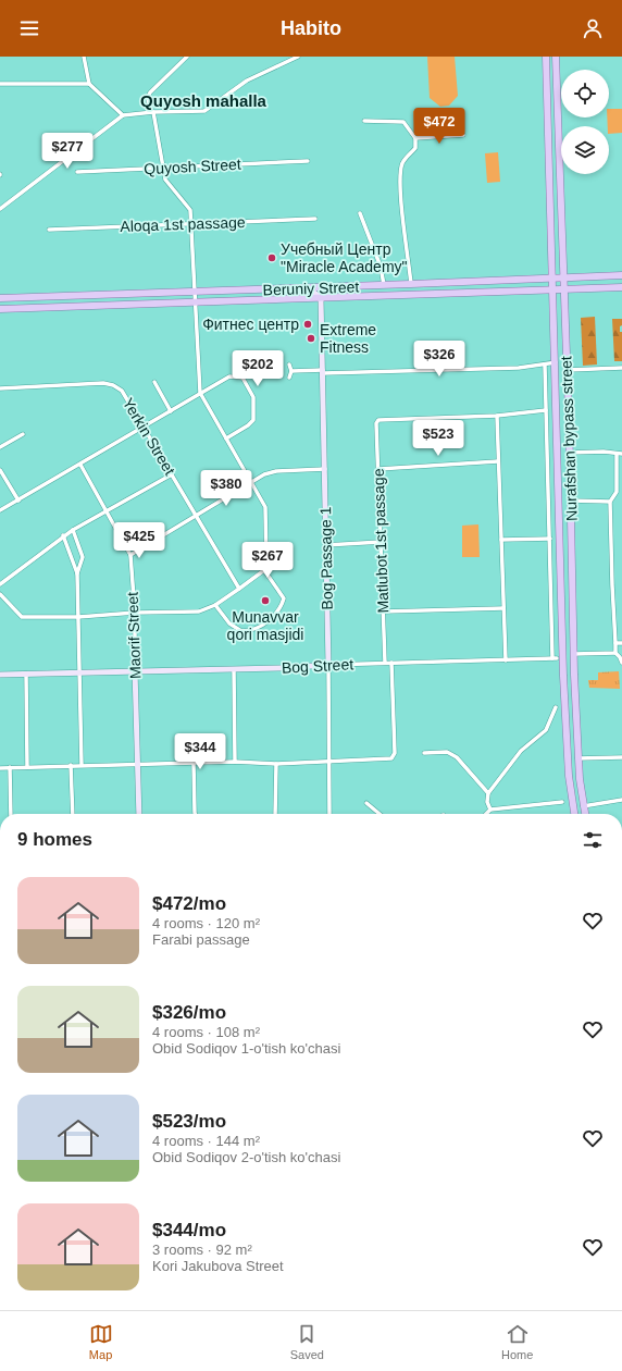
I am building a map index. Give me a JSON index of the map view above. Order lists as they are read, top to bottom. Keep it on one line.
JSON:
{"streets":{"main road":["Beruniy Street","Nurafshan bypass street"],"street":["Quyosh Street","Aloqa 1st passage","Yerkin Street","Matlubot 1st passage","Bog Passage 1","Maorif Street","Bog Street"]},"crossings":[["Beruniy Street","Nurafshan bypass street"],["Beruniy Street","Bog Passage 1"],["Matlubot 1st passage","Bog Street"],["Bog Passage 1","Bog Street"],["Maorif Street","Bog Street"]],"districts":["Quyosh mahalla"],"places":["Учебный Центр \"Miracle Academy\"","Фитнес центр","Extreme Fitness","Munavvar qori masjidi"],"page":{"header":"Habito","price":["$472","$277","$326","$202","$523","$380","$425","$267","$344"],"heading":"9 homes","list":[{"name":"$472/mo","note":"4 rooms · 120 m² · Farabi passage"},{"name":"$326/mo","note":"4 rooms · 108 m² · Obid Sodiqov 1-o'tish ko'chasi"},{"name":"$523/mo","note":"4 rooms · 144 m² · Obid Sodiqov 2-o'tish ko'chasi"},{"name":"$344/mo","note":"3 rooms · 92 m² · Kori Jakubova Street"}],"tabs":["Map","Saved","Home"]}}
